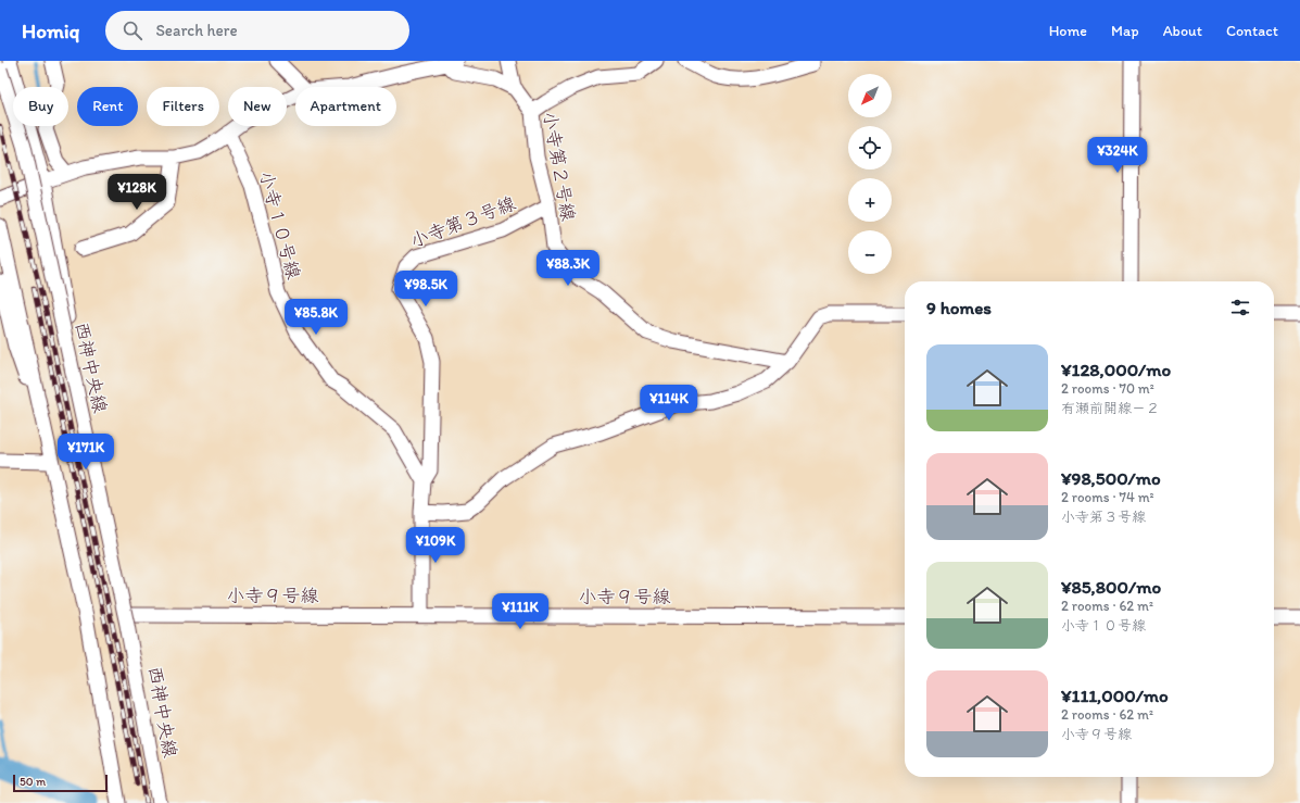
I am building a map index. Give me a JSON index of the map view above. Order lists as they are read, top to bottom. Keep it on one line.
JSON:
{"streets":{"street":["小寺第２号線","小寺第３号線","小寺１０号線","西神中央線","小寺９号線"]},"crossings":[["小寺第２号線","小寺第３号線"],["小寺第３号線","小寺１０号線"],["西神中央線","小寺９号線"]],"scale_bar":"50 m","north":"bottom left","page":{"header":"Homiq","search":"Search here","nav":["Home","Map","About","Contact"],"map_buttons":["+","−"],"chip":["Buy","Rent","Filters","New","Apartment"],"price":["¥324K","¥128K","¥88.3K","¥98.5K","¥85.8K","¥114K","¥171K","¥109K","¥111K"],"heading":"9 homes","list":[{"name":"¥128,000/mo","note":"2 rooms · 70 m² · 有瀬前開線－２"},{"name":"¥98,500/mo","note":"2 rooms · 74 m² · 小寺第３号線"},{"name":"¥85,800/mo","note":"2 rooms · 62 m² · 小寺１０号線"},{"name":"¥111,000/mo","note":"2 rooms · 62 m² · 小寺９号線"}],"scale":"50 m"}}
